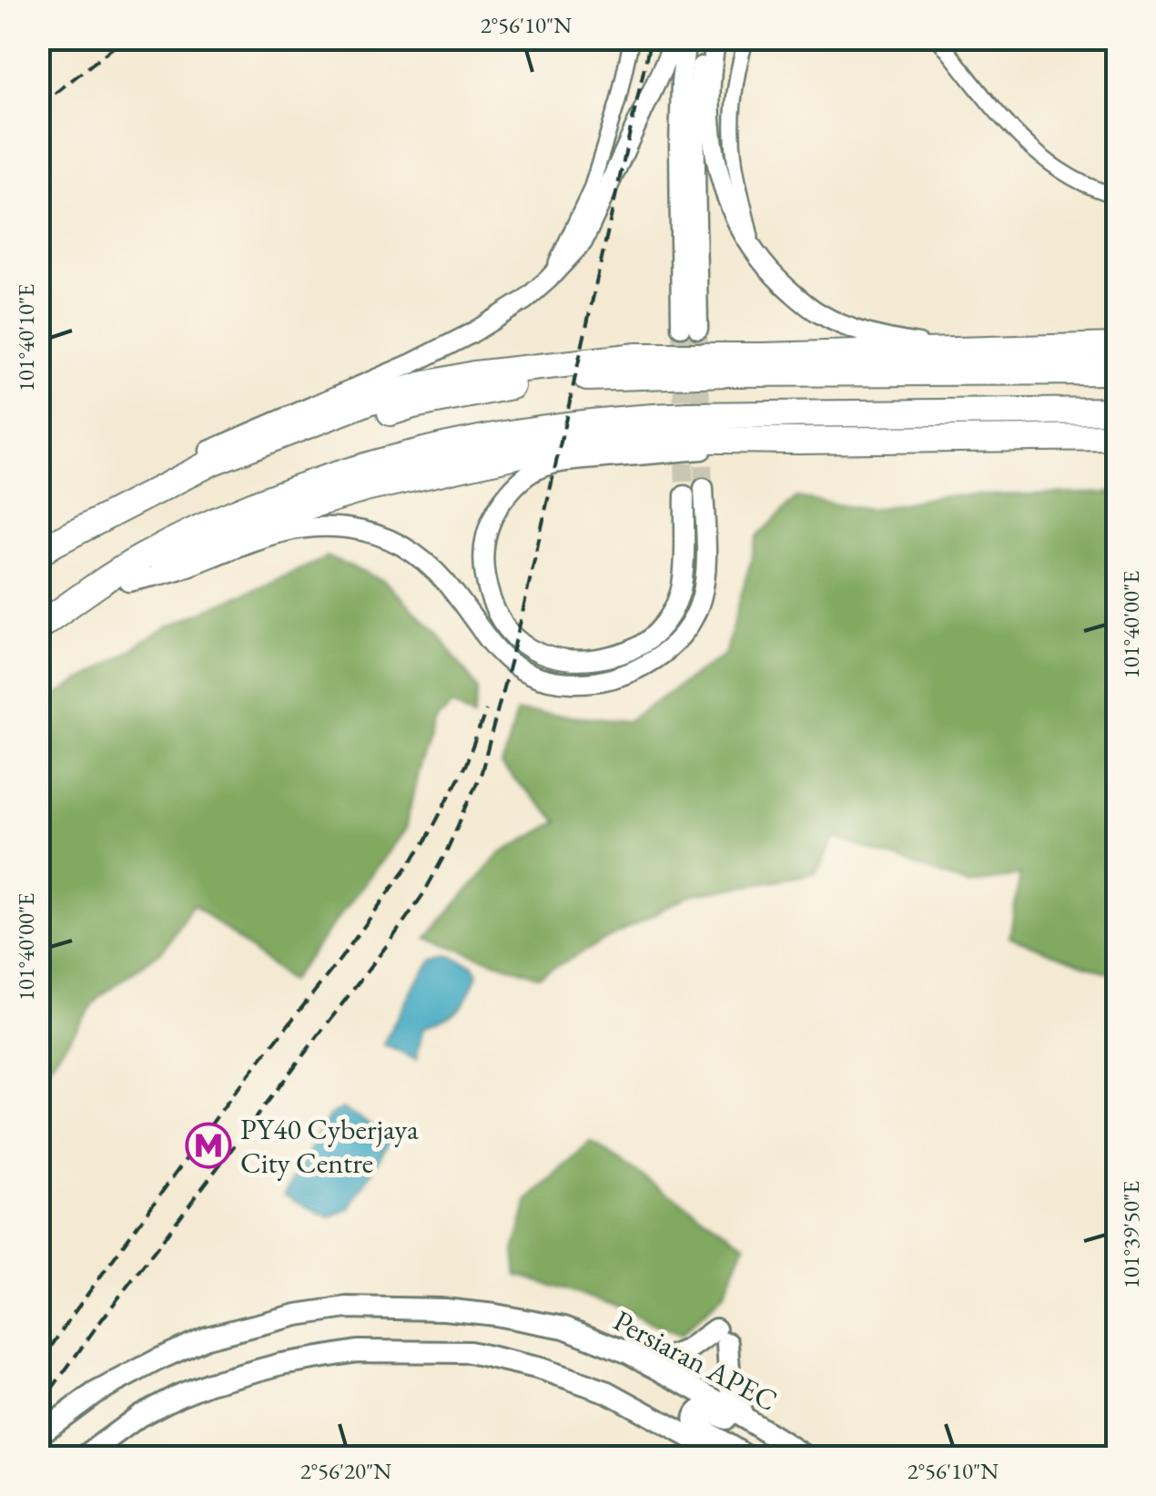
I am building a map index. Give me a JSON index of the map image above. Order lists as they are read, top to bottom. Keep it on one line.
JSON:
{"streets":{"main road":["Persiaran APEC"]},"places":{"metro station":["PY40 Cyberjaya City Centre"]},"coordinates":["2°56'10\"N","101°40'10\"E","101°40'00\"E","101°39'50\"E","2°56'20\"N"]}
